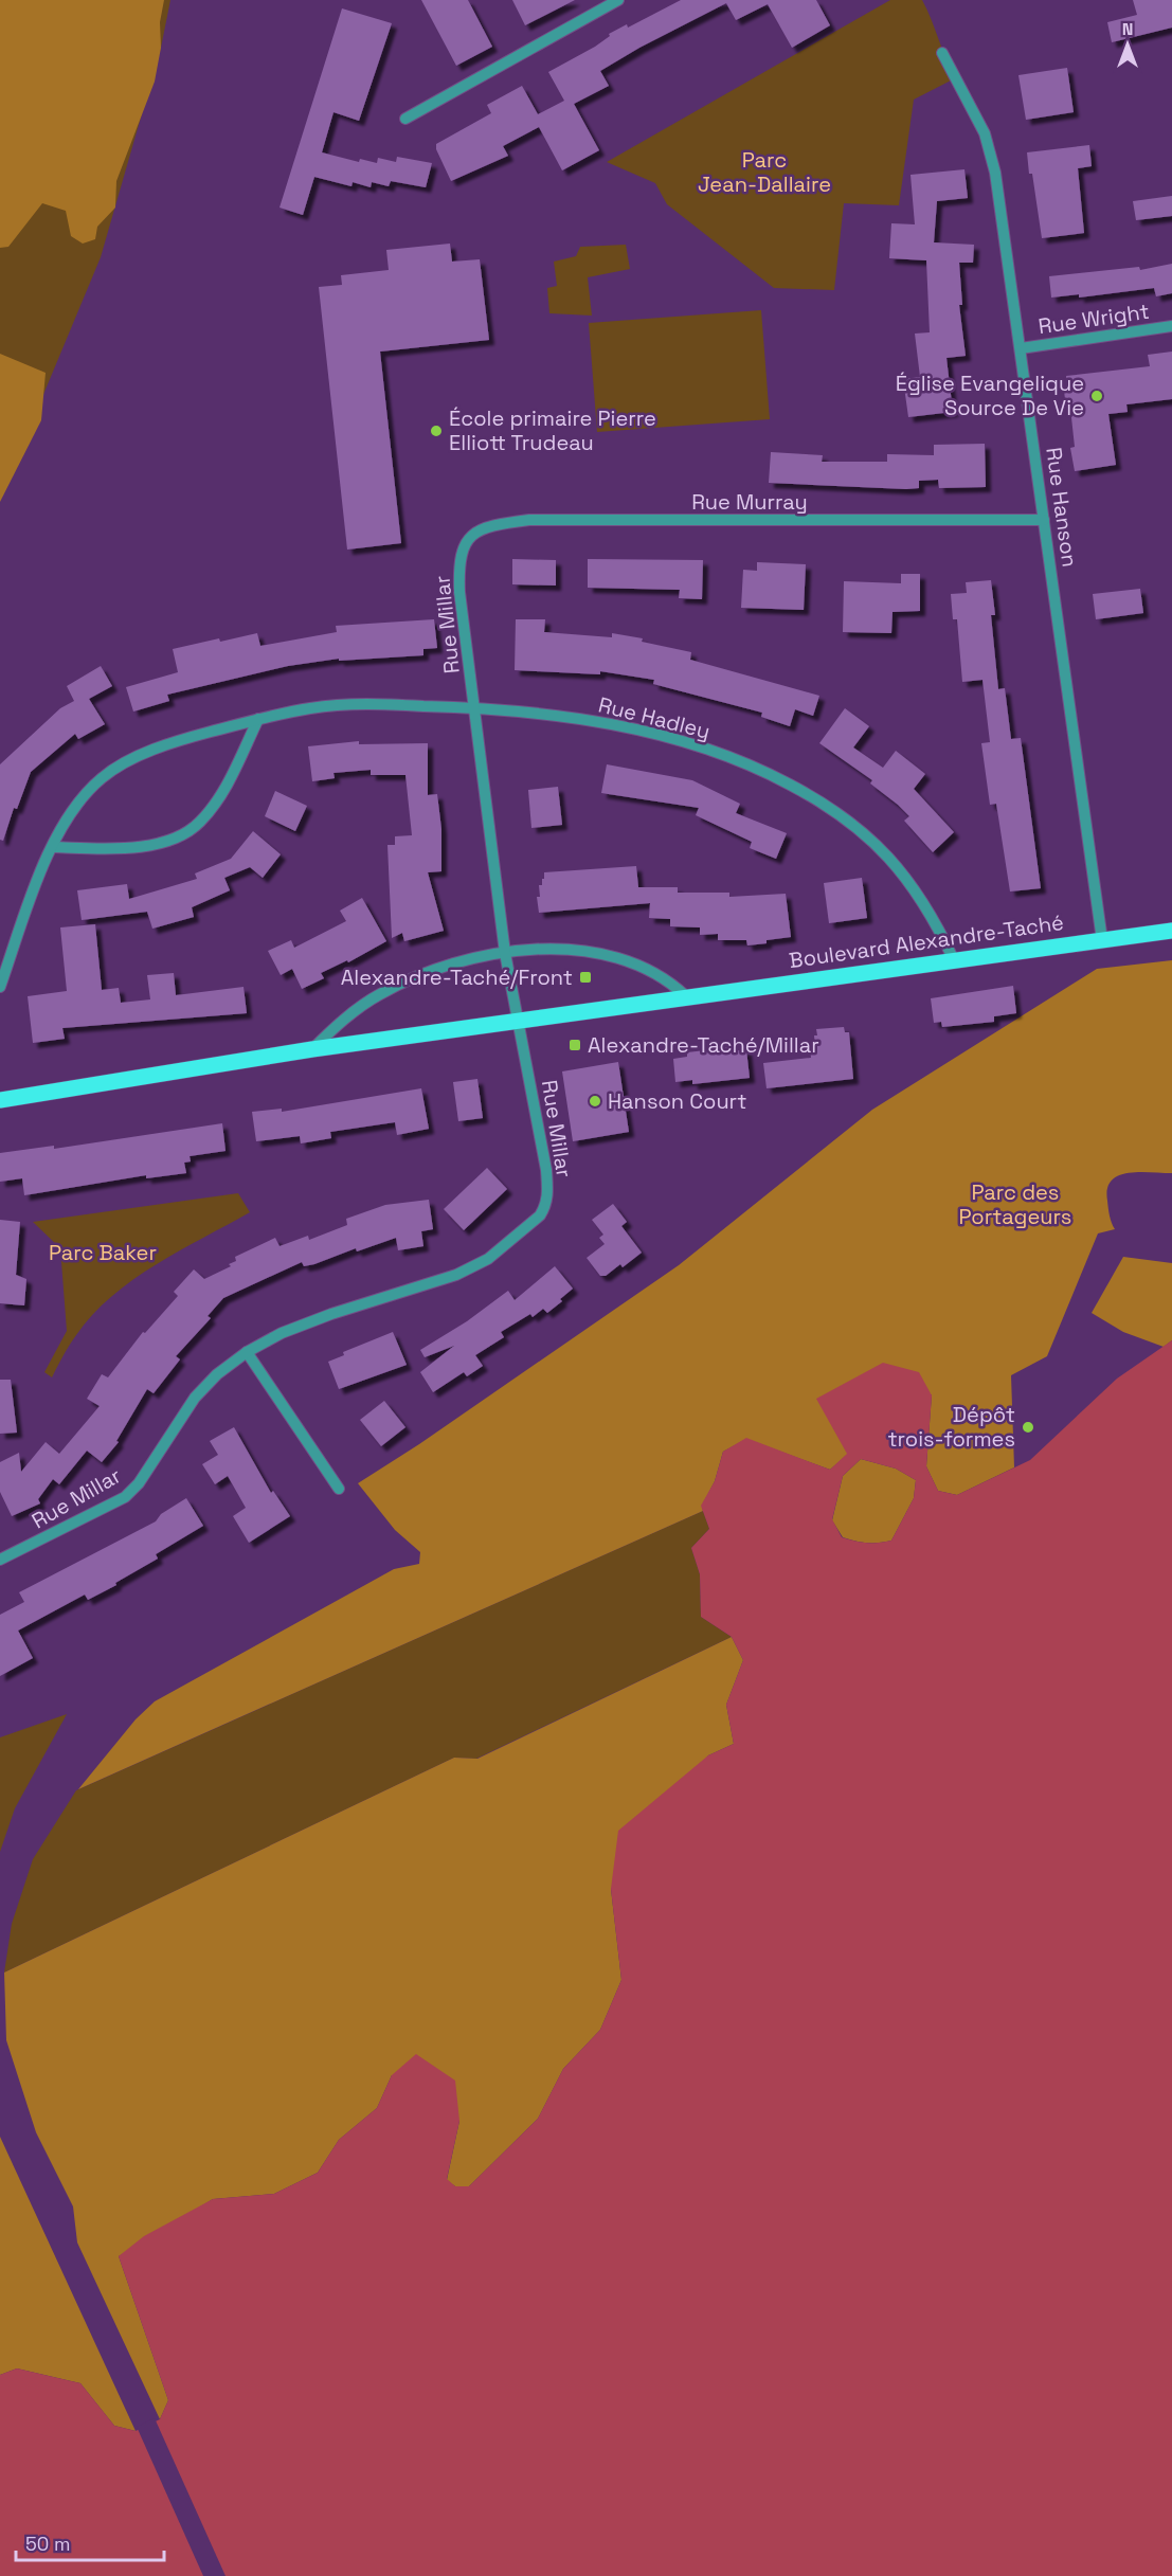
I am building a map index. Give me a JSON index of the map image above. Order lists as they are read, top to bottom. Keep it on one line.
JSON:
{"streets":{"main road":["Boulevard Alexandre-Taché"],"street":["Rue Wright","Rue Murray","Rue Hanson","Rue Millar","Rue Hadley"]},"crossings":[["Rue Wright","Rue Hanson"],["Rue Murray","Rue Hanson"],["Rue Murray","Rue Millar"],["Rue Hanson","Boulevard Alexandre-Taché"],["Rue Millar","Rue Hadley"],["Rue Millar","Boulevard Alexandre-Taché"],["Rue Hadley","Boulevard Alexandre-Taché"]],"parks":["Parc Jean-Dallaire","Parc des Portageurs","Parc Baker"],"places":{"other":["Église Evangelique Source De Vie","École primaire Pierre Elliott Trudeau","Hanson Court","Dépôt trois-formes"],"transit":["Alexandre-Taché/Front","Alexandre-Taché/Millar"]},"scale_bar":"50 m","north":"top"}
